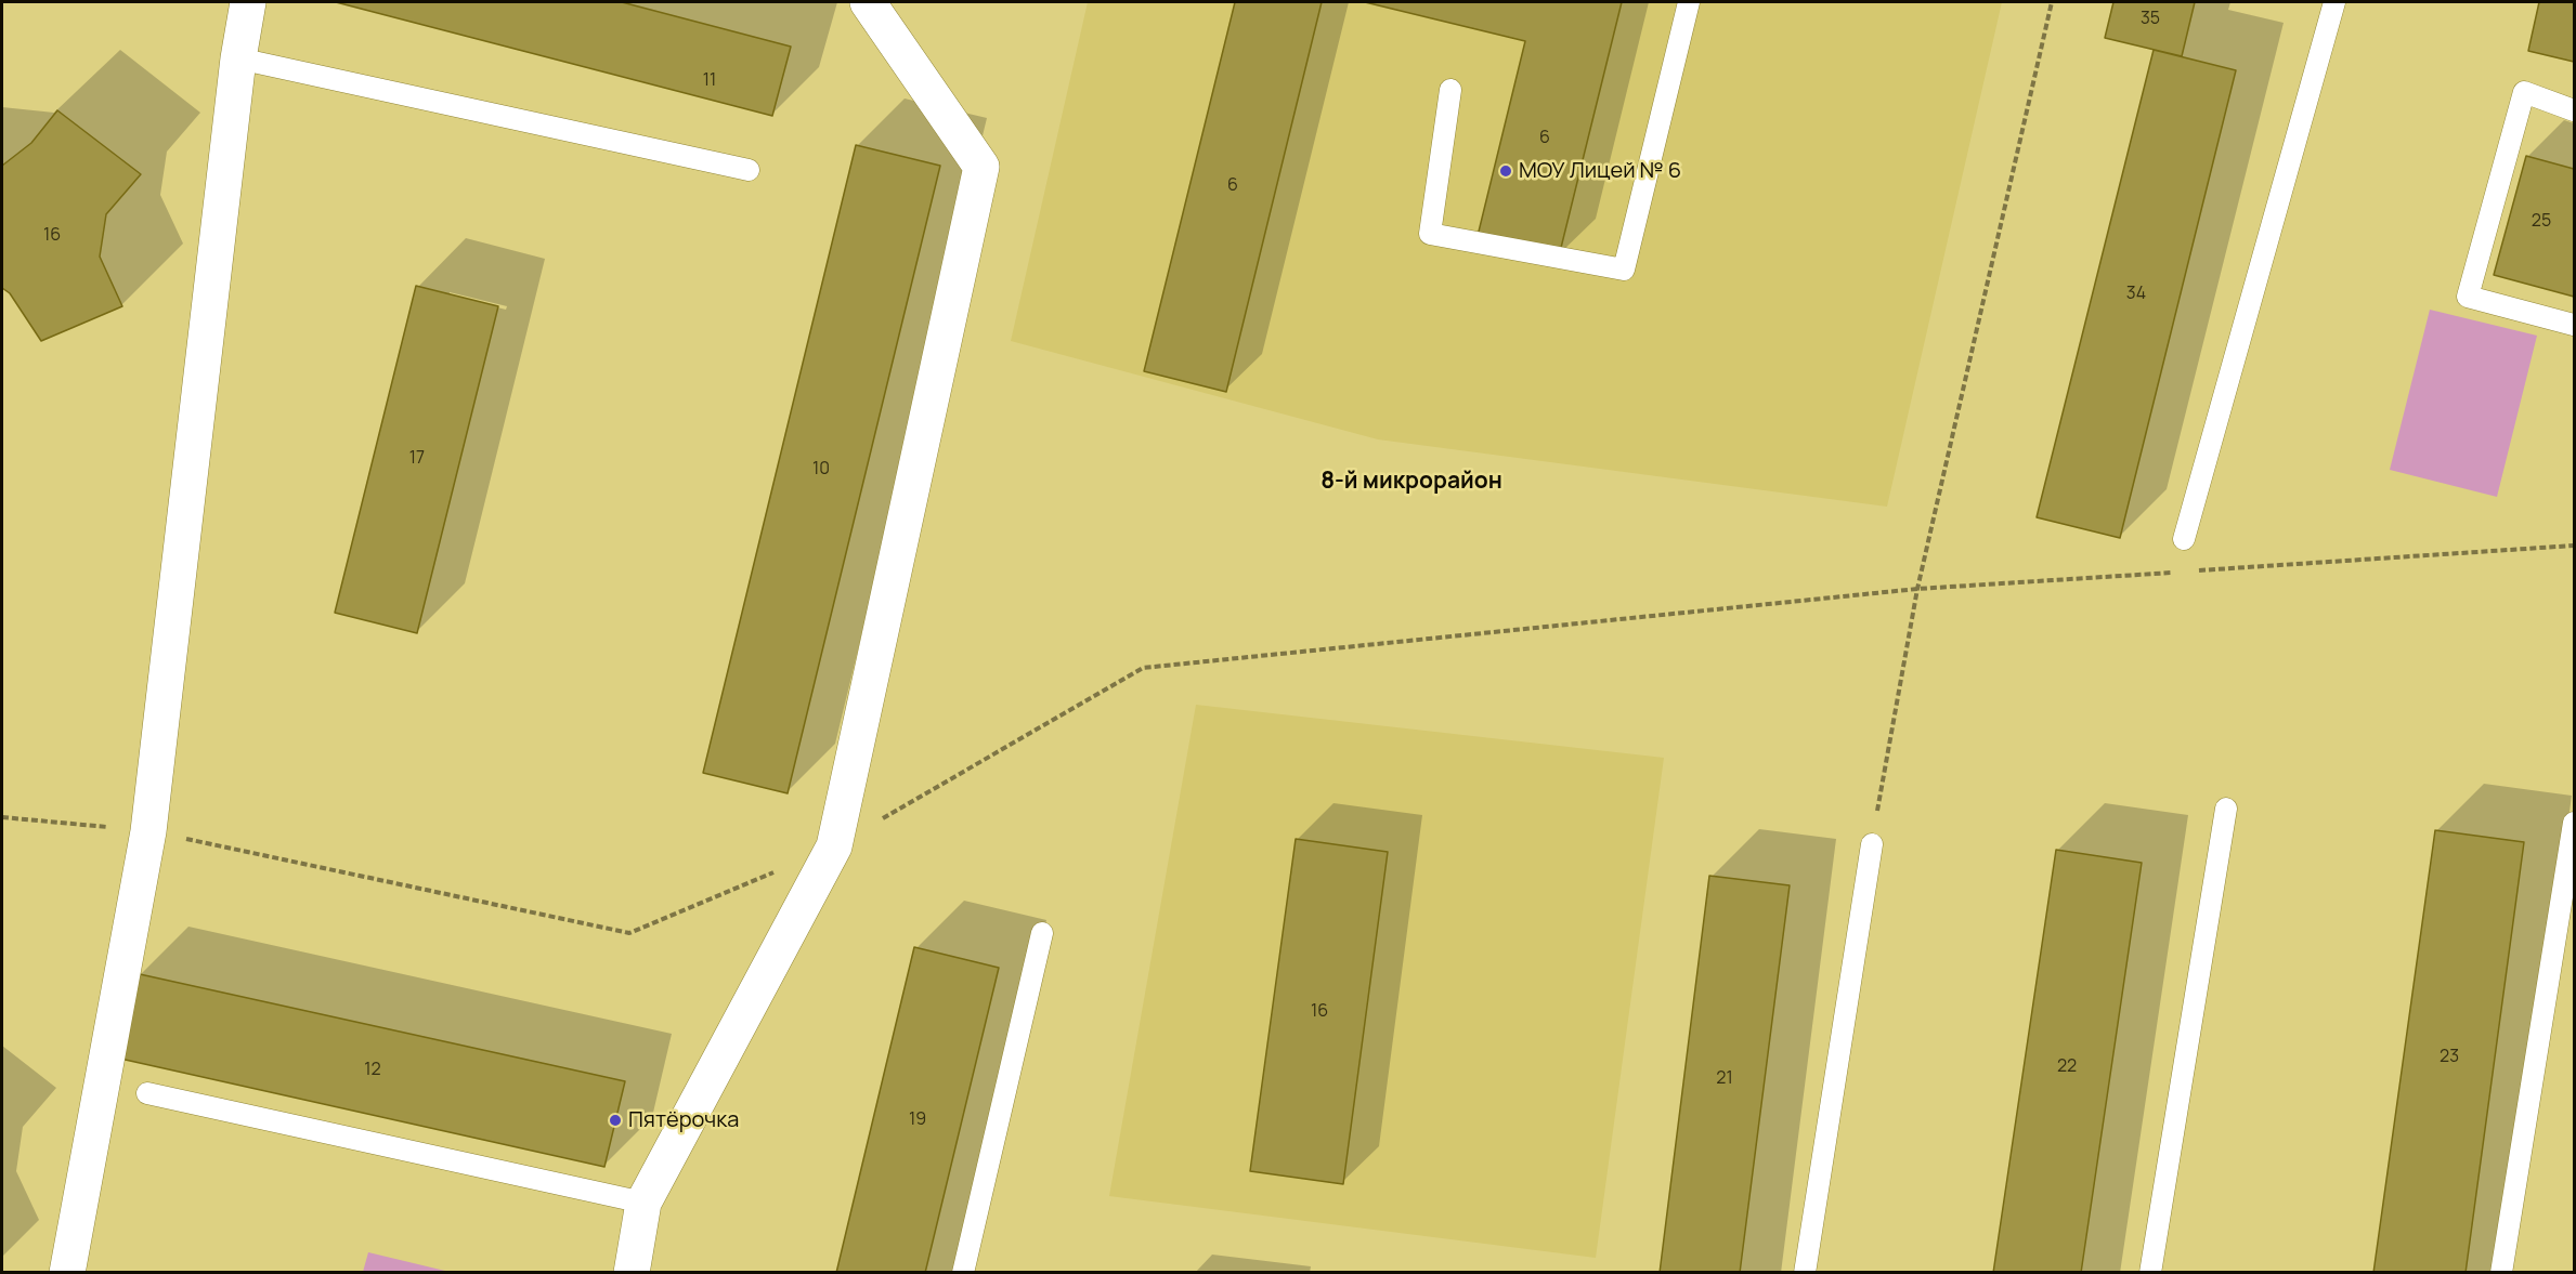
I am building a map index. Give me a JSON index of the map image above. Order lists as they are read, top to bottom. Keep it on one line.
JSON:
{"districts":["8-й микрорайон"],"places":["МОУ Лицей № 6","Пятёрочка"],"house_numbers":["35","11","6","6","25","16","34","17","10","16","23","22","12","21","19"]}
